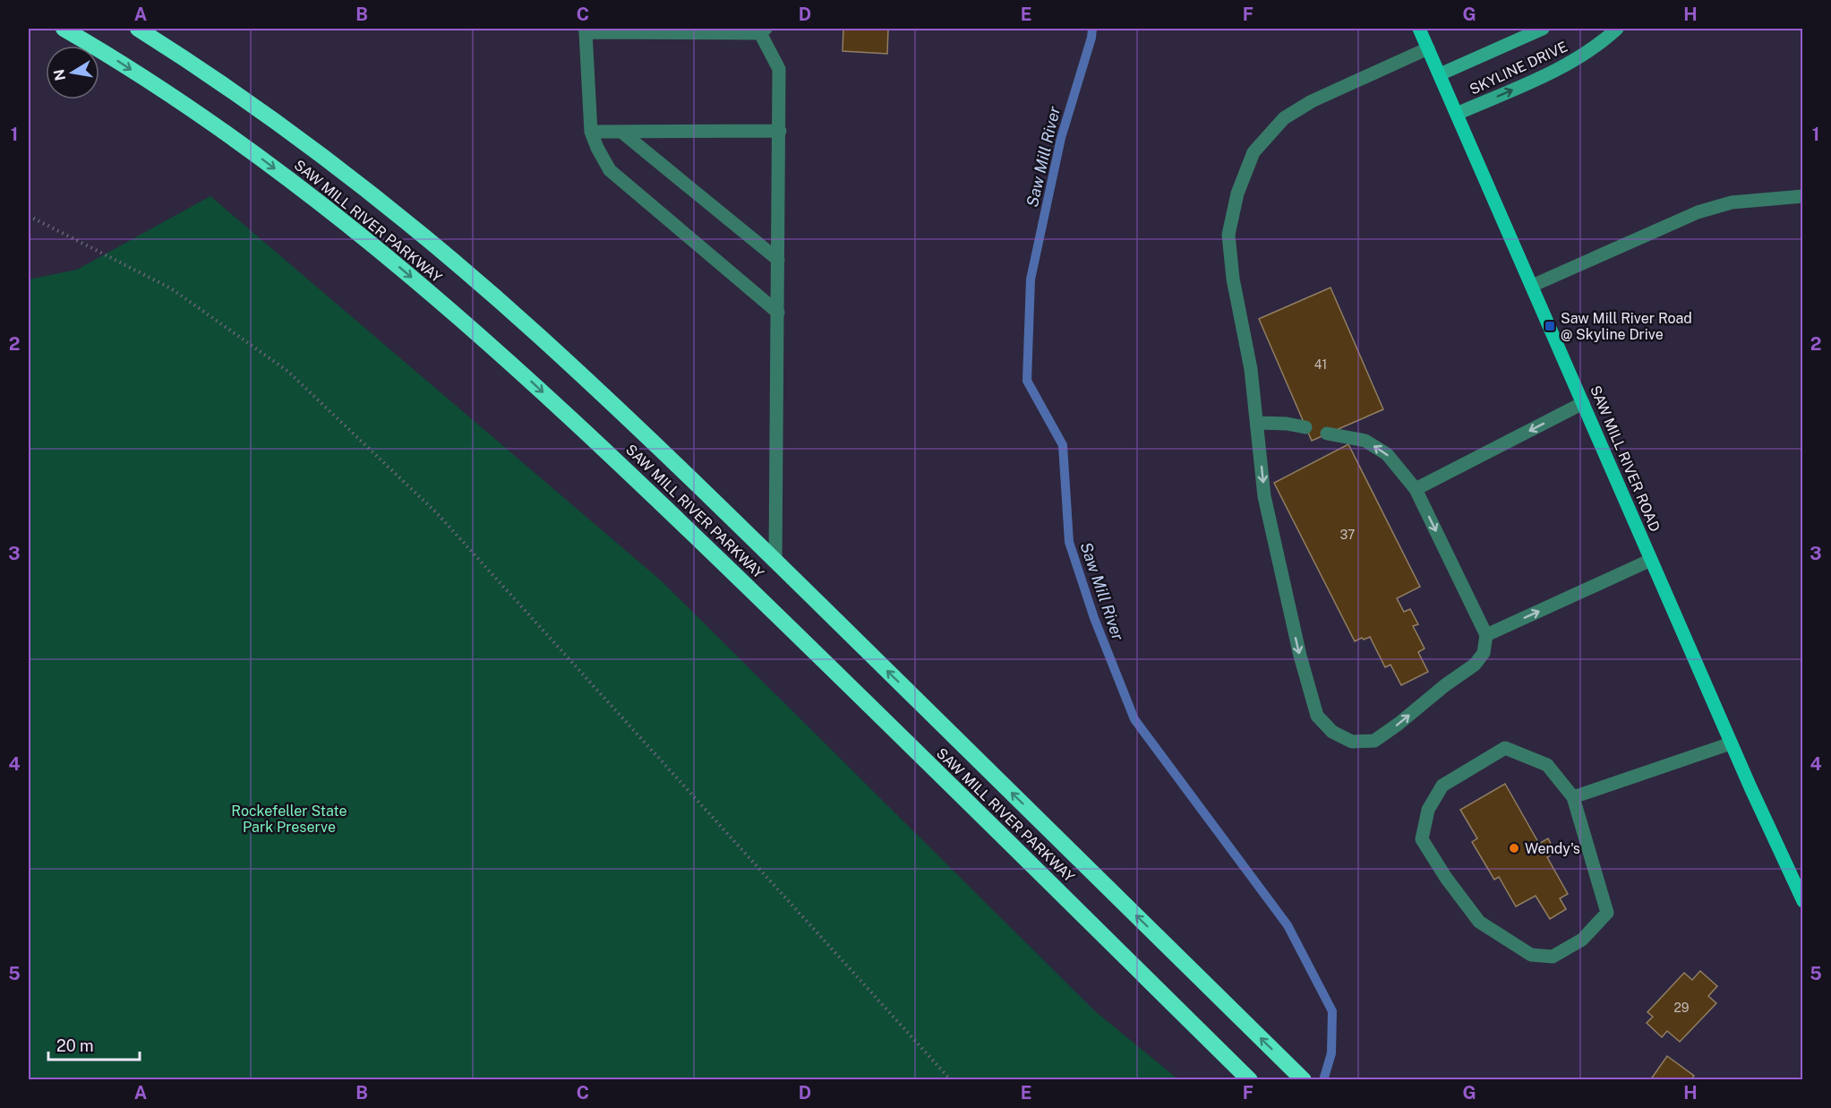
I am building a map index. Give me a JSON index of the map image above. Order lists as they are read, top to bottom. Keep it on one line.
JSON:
{"streets":{"highway":["SAW MILL RIVER PARKWAY"],"main road":["SAW MILL RIVER ROAD"],"street":["SKYLINE DRIVE"]},"crossings":[["SKYLINE DRIVE","SAW MILL RIVER ROAD"]],"water":["Saw Mill River"],"parks":["Rockefeller State Park Preserve"],"places":{"transit":["Saw Mill River Road @ Skyline Drive"],"other":["Wendy's"]},"house_numbers":["41","37","29"],"scale_bar":"20 m","north":"left","grid":{"columns":["A","B","C","D","E","F","G","H"],"rows":["1","2","3","4","5"]}}
